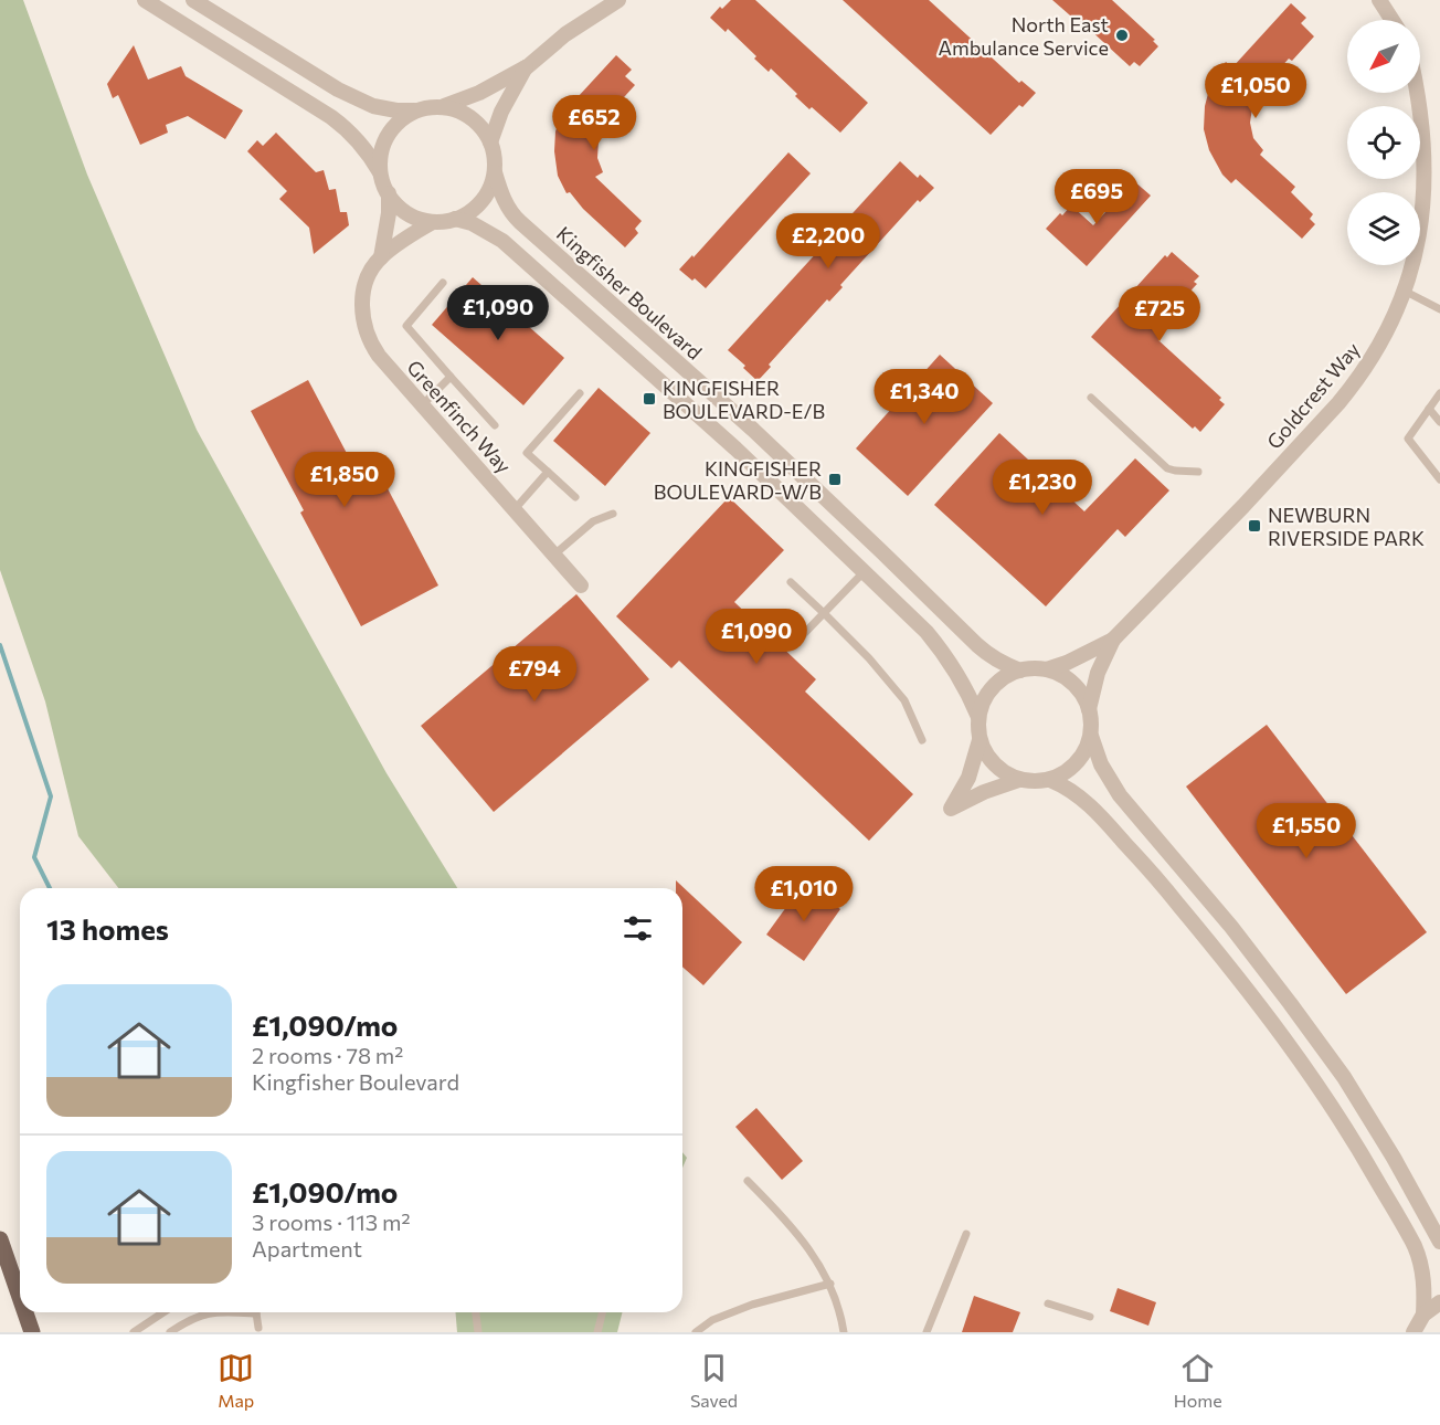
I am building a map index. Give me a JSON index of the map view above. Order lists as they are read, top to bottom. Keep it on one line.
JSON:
{"streets":{"street":["Kingfisher Boulevard","Goldcrest Way","Greenfinch Way"]},"crossings":[["Kingfisher Boulevard","Greenfinch Way"]],"places":{"other":["North East Ambulance Service"],"transit":["KINGFISHER BOULEVARD-E/B","KINGFISHER BOULEVARD-W/B","NEWBURN RIVERSIDE PARK"]},"north":"bottom left","page":{"price":["£1,050","£652","£695","£2,200","£1,090","£725","£1,340","£1,850","£1,230","£1,090","£794","£1,550","£1,010"],"heading":"13 homes","list":[{"name":"£1,090/mo","note":"2 rooms · 78 m² · Kingfisher Boulevard"},{"name":"£1,090/mo","note":"3 rooms · 113 m² · Apartment"}],"tabs":["Map","Saved","Home"]}}
